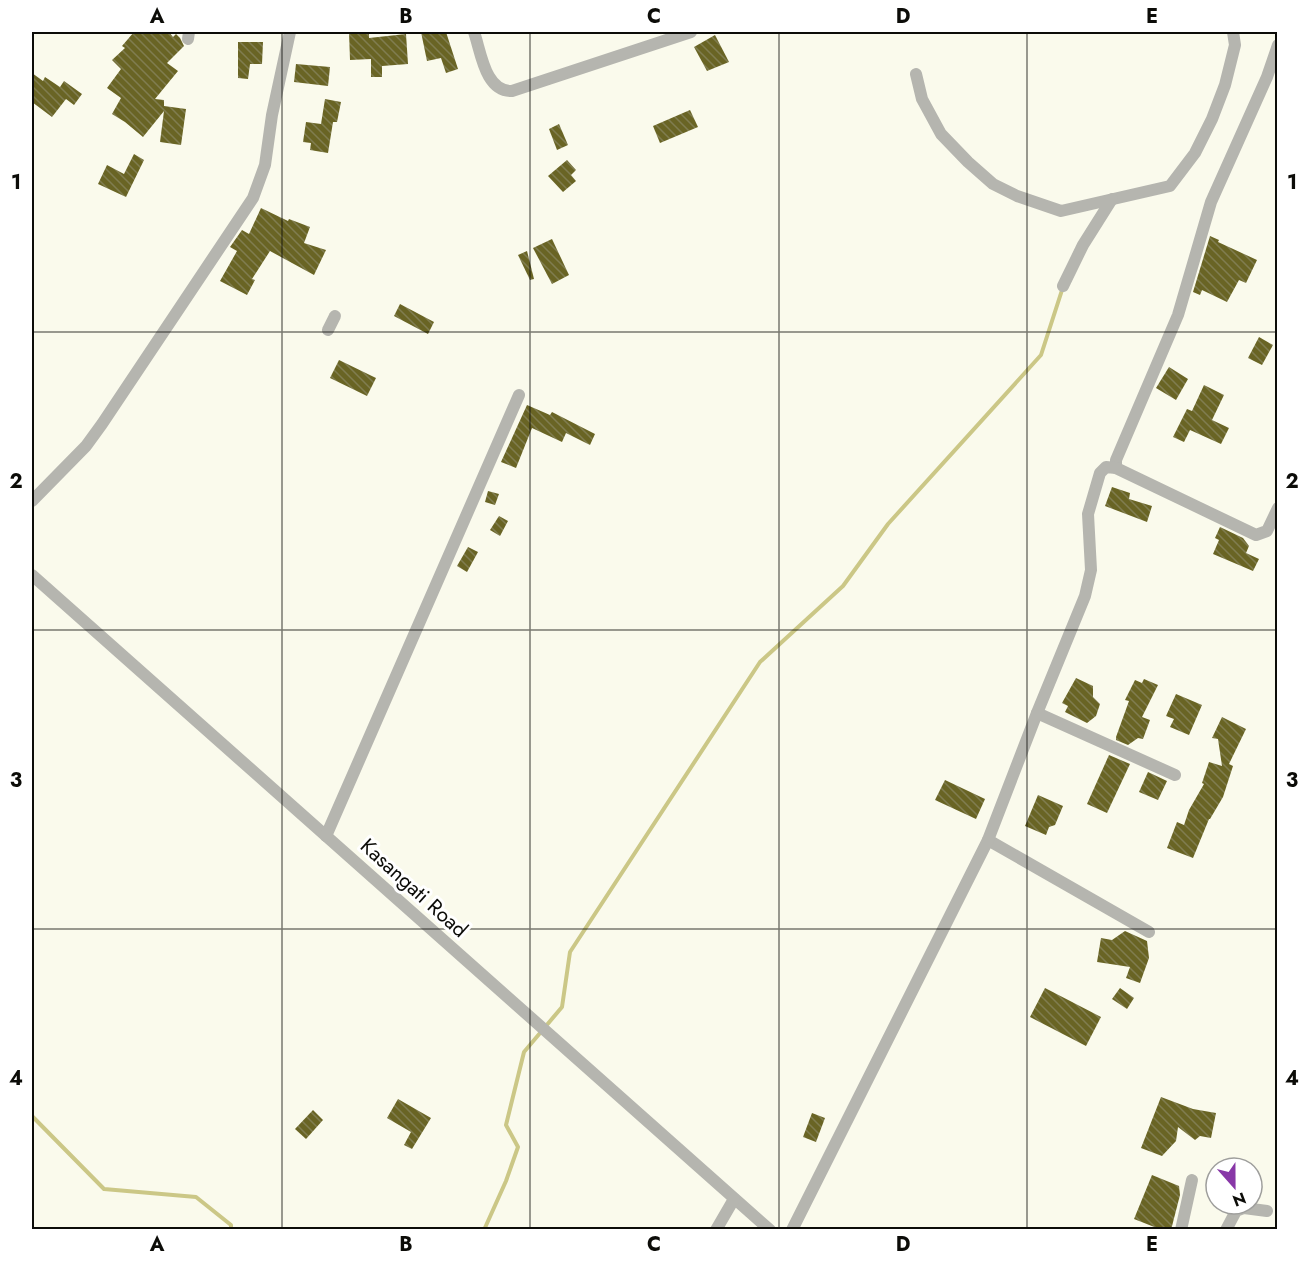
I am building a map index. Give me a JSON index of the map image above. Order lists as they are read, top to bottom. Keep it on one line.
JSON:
{"streets":{"street":["Kasangati Road"]},"north":"bottom","grid":{"columns":["A","B","C","D","E"],"rows":["1","2","3","4"]}}
